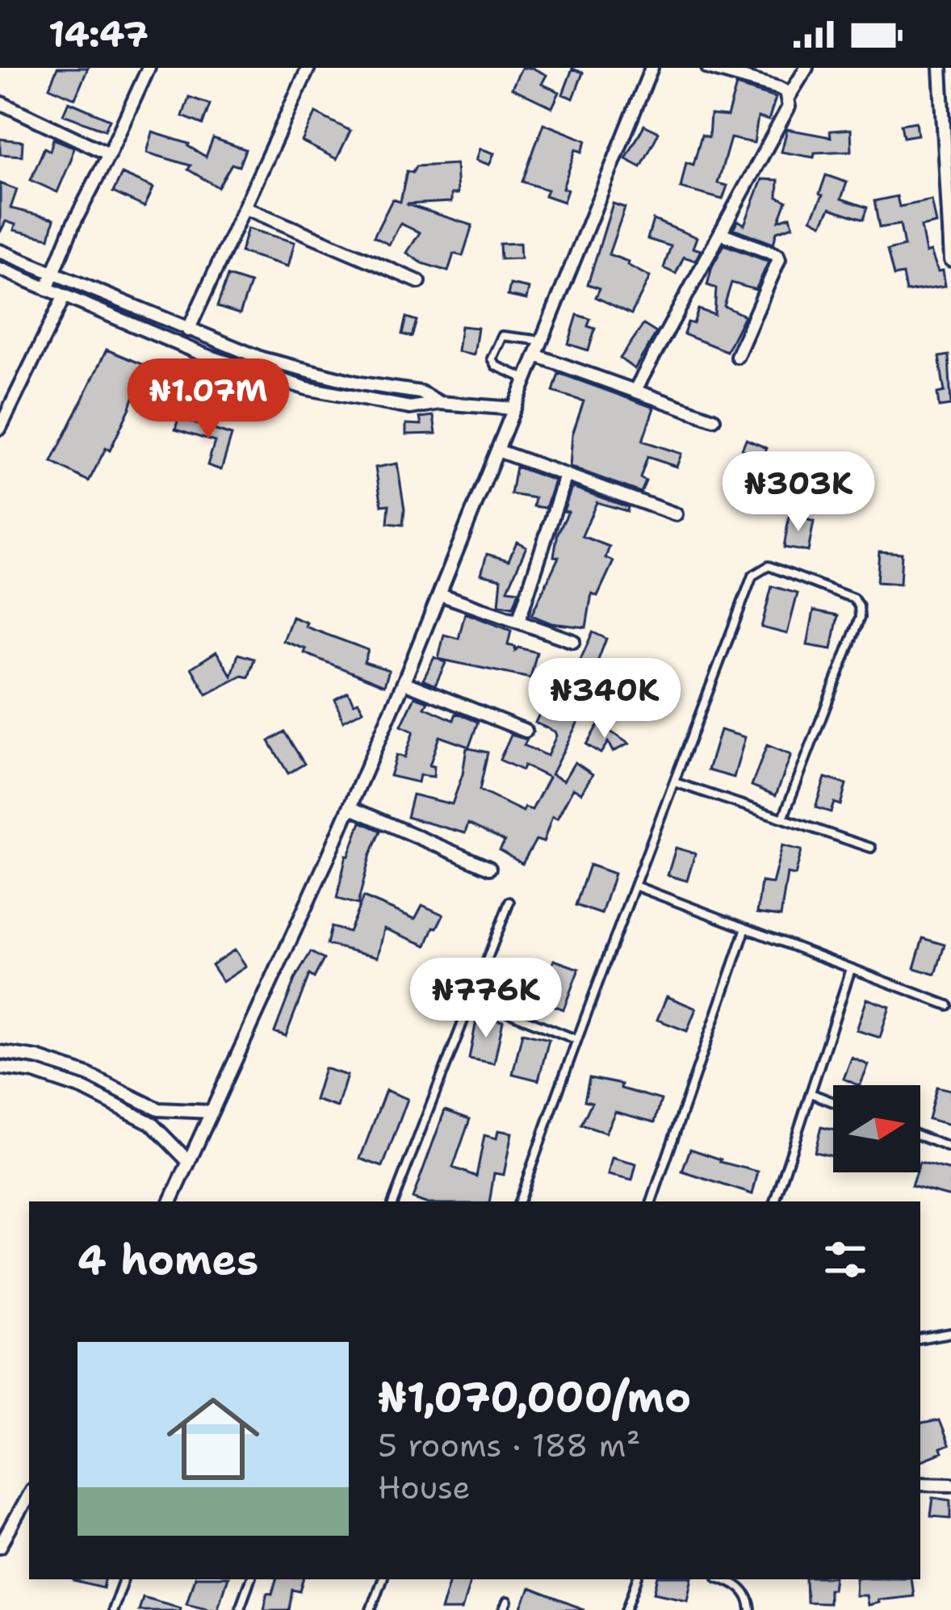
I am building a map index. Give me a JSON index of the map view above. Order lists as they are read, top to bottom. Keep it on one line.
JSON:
{"north":"right","page":{"status":"14:47","price":["₦1.07M","₦303K","₦340K","₦776K"],"heading":"4 homes","list":[{"name":"₦1,070,000/mo","note":"5 rooms · 188 m² · House"}]}}
